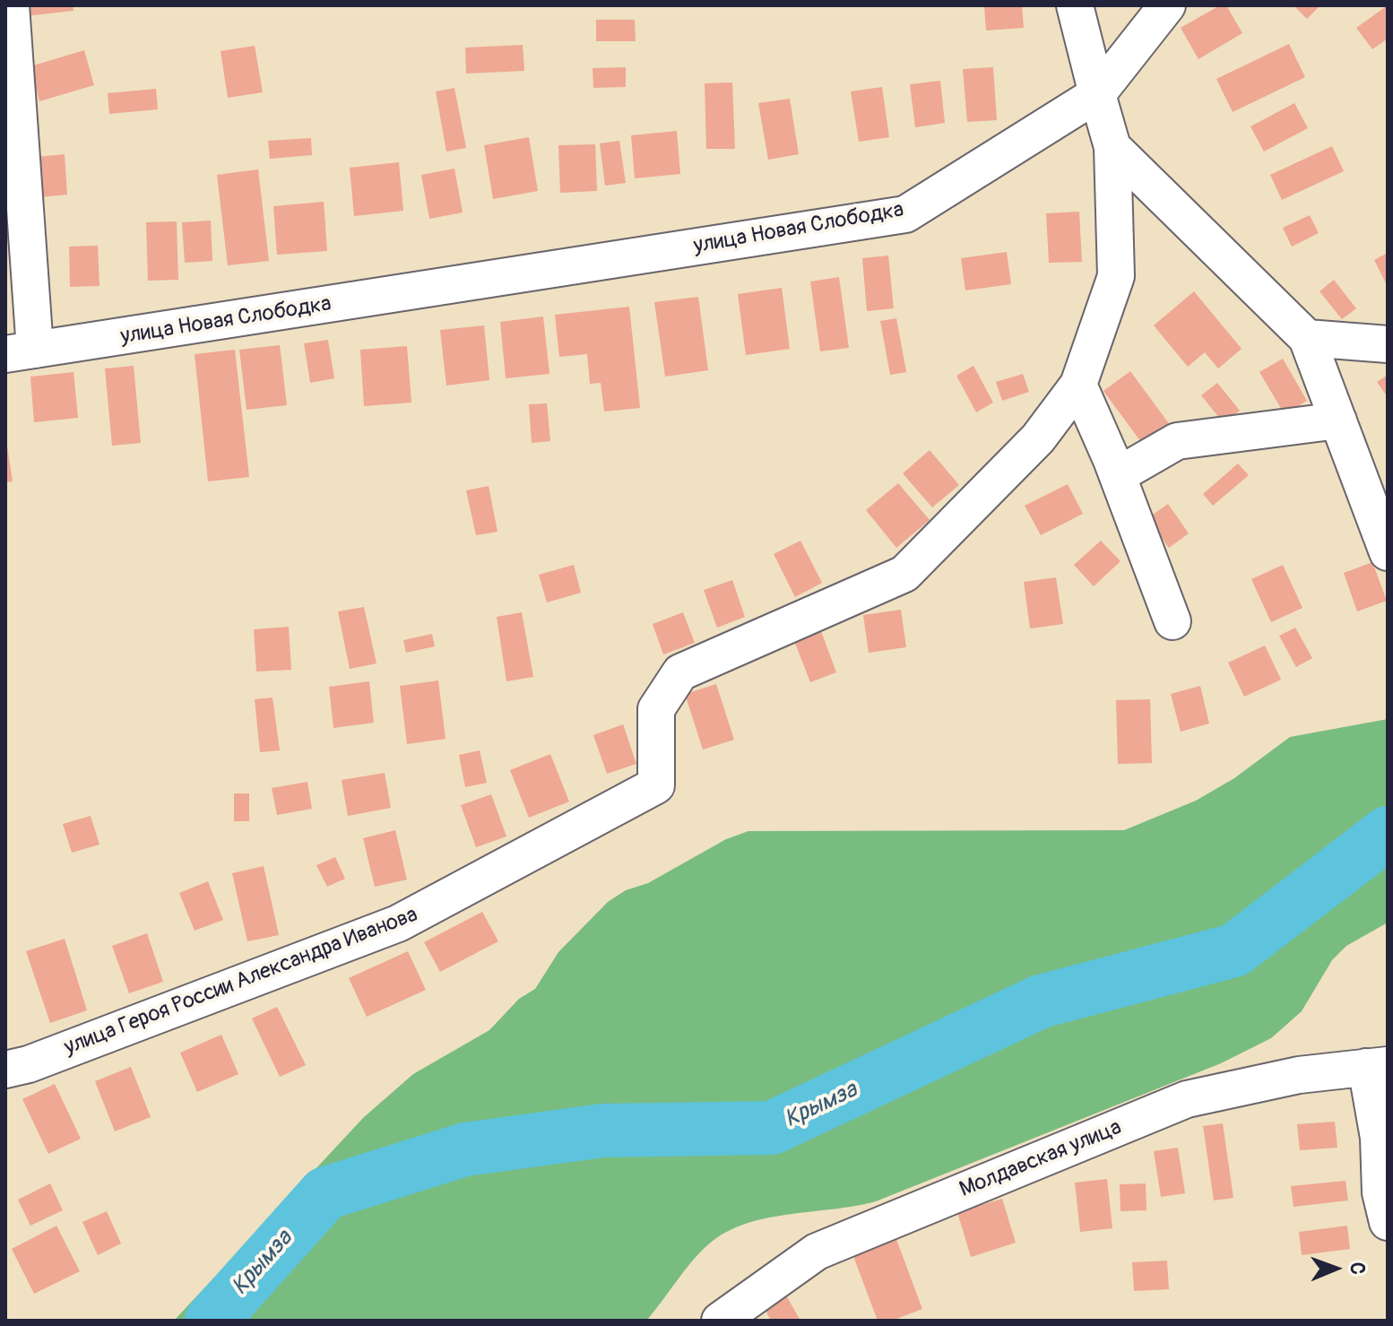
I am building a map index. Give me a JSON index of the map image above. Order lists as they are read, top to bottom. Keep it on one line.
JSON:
{"streets":{"street":["улица Новая Слободка","улица Героя России Александра Иванова","Молдавская улица"]},"water":["Крымза"],"north":"right"}
